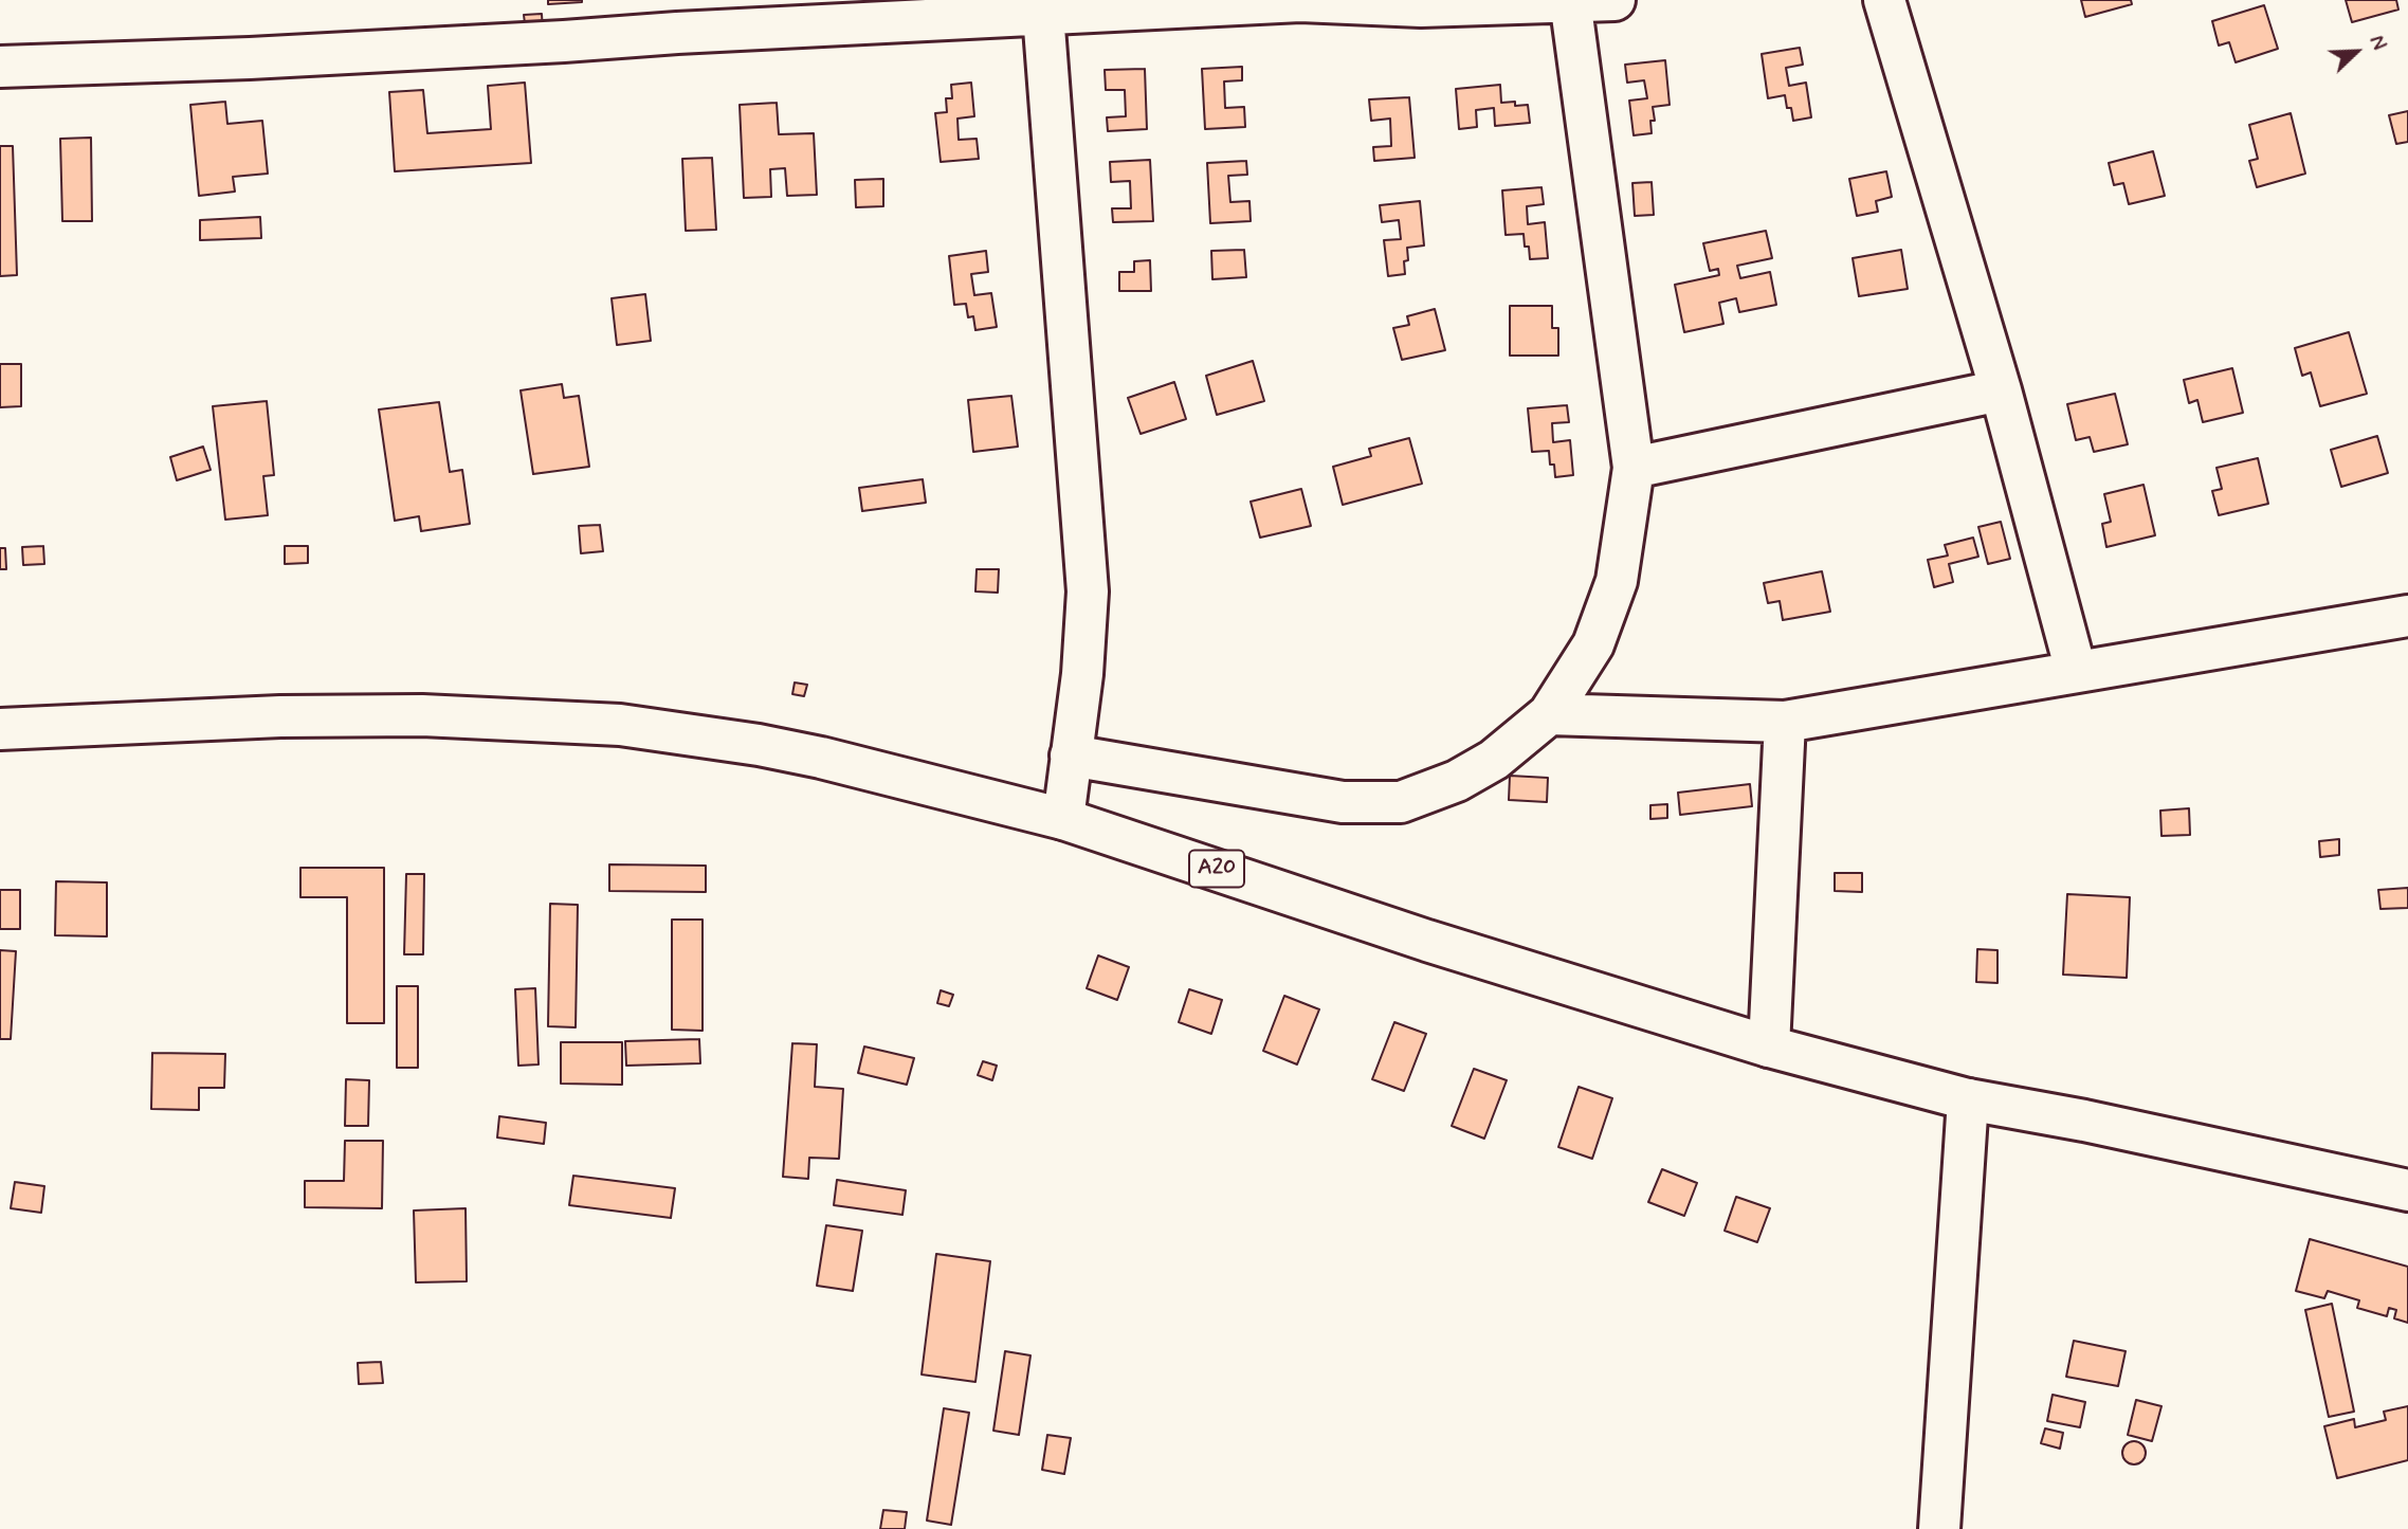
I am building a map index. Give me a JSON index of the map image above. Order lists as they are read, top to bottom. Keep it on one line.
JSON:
{"streets":{"street":["A20"]},"north":"top right"}
